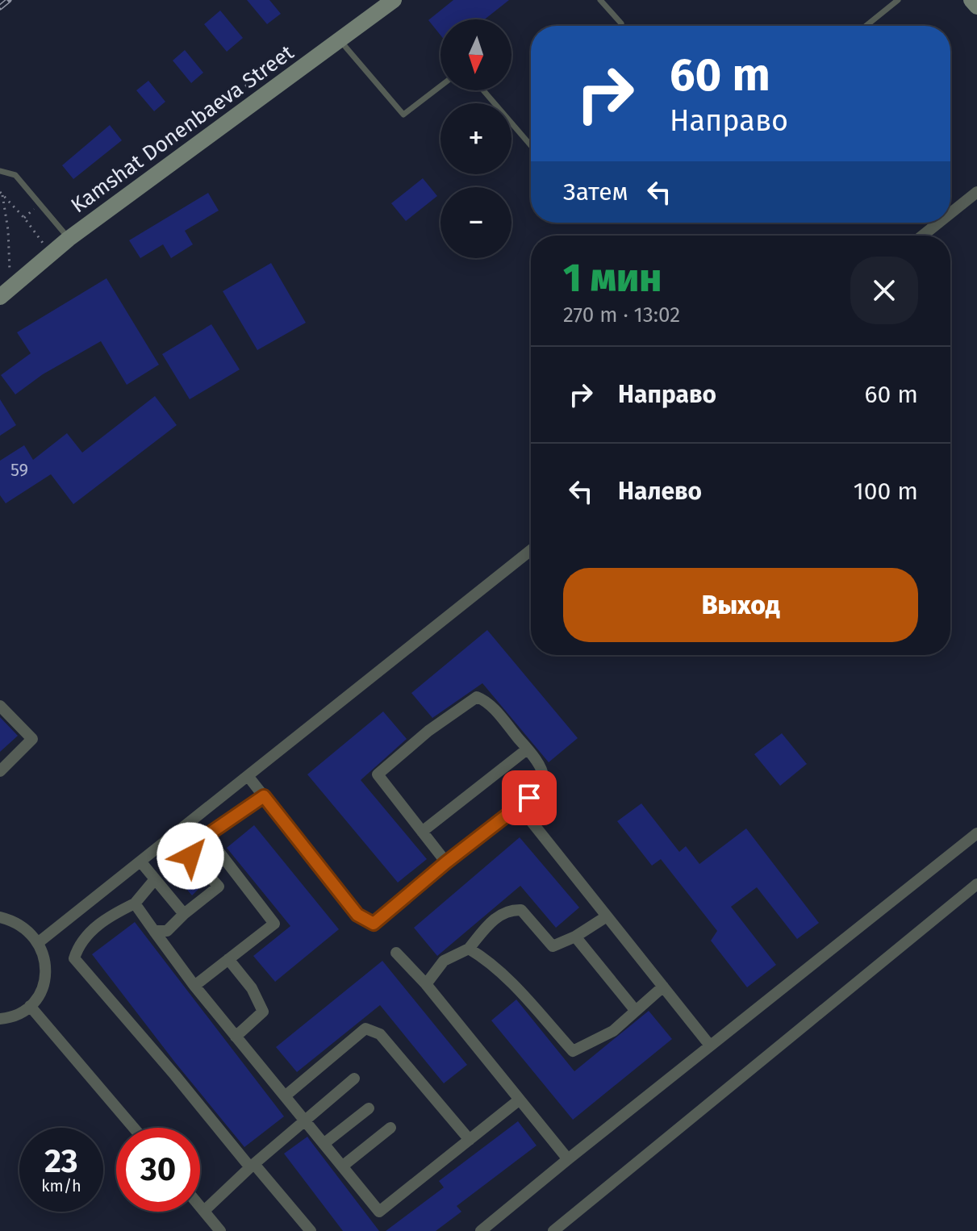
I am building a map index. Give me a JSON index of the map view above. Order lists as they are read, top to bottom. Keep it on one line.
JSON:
{"streets":{"street":["Kamshat Donenbaeva Street"]},"house_numbers":["59"],"north":"bottom","page":{"map_buttons":["+","−"],"turn":["60 m","Направо"],"then":"Затем","heading":["1 мин","270 m · 13:02"],"list":[{"name":"Направо","value":"60 m"},{"name":"Налево","value":"100 m"}],"buttons":"Выход","speed":"23 km/h","limit":"30"}}
